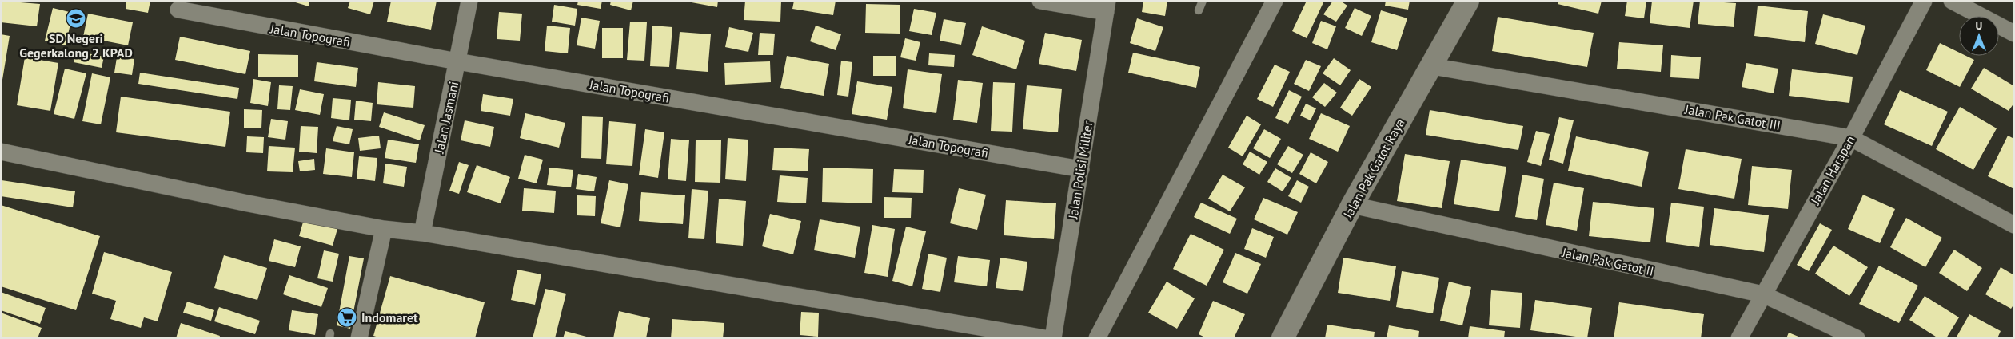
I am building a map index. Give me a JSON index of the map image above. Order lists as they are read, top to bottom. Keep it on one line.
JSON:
{"streets":{"street":["Jalan Topografi","Jalan Jasmani","Jalan Pak Gatot III","Jalan Pak Gatot Raya","Jalan Polisi Militer","Jalan Harapan","Jalan Pak Gatot II"]},"crossings":[["Jalan Topografi","Jalan Jasmani"],["Jalan Topografi","Jalan Polisi Militer"],["Jalan Pak Gatot III","Jalan Pak Gatot Raya"],["Jalan Pak Gatot III","Jalan Harapan"],["Jalan Pak Gatot Raya","Jalan Pak Gatot II"],["Jalan Harapan","Jalan Pak Gatot II"]],"places":{"school or university":["SD Negeri Gegerkalong 2 KPAD"],"supermarket":["Indomaret"]},"north":"top"}
